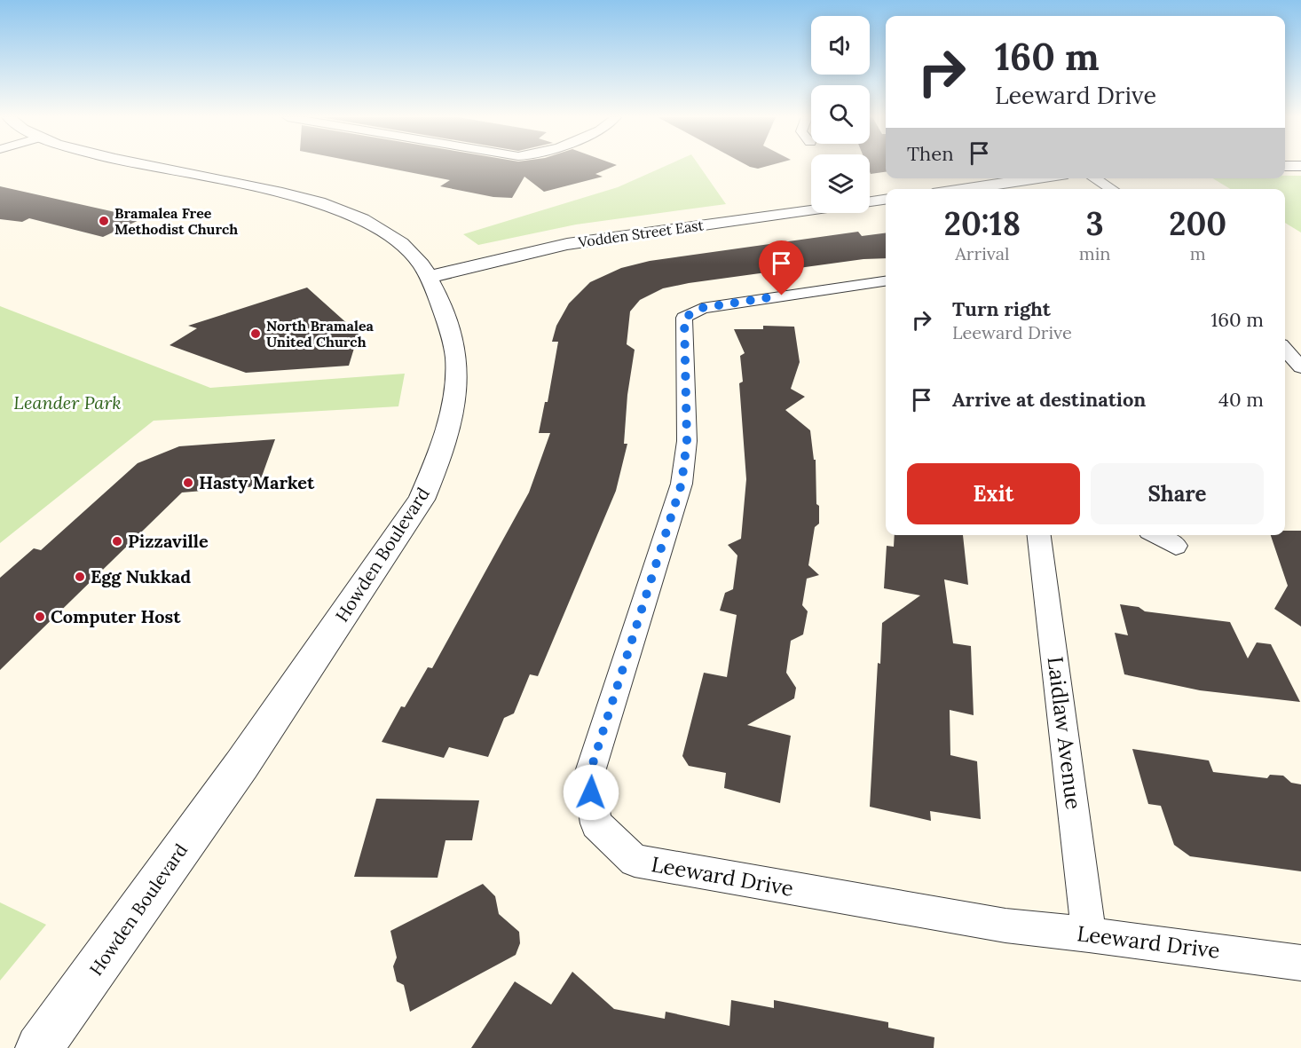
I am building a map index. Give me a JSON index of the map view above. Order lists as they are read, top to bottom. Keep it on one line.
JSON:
{"streets":{"street":["Vodden Street East","Howden Boulevard","Laidlaw Avenue","Leeward Drive"]},"crossings":[["Vodden Street East","Howden Boulevard"],["Laidlaw Avenue","Leeward Drive"]],"parks":["Leander Park"],"places":["Bramalea Free Methodist Church","North Bramalea United Church","Hasty Market","Pizzaville","Egg Nukkad","Computer Host"],"page":{"turn":["160 m","Leeward Drive"],"then":"Then","eta":["20:18","Arrival","3","min","200","m"],"list":[{"name":"Turn right","note":"Leeward Drive","value":"160 m"},{"name":"Arrive at destination","value":"40 m"}],"buttons":["Exit","Share"]}}
